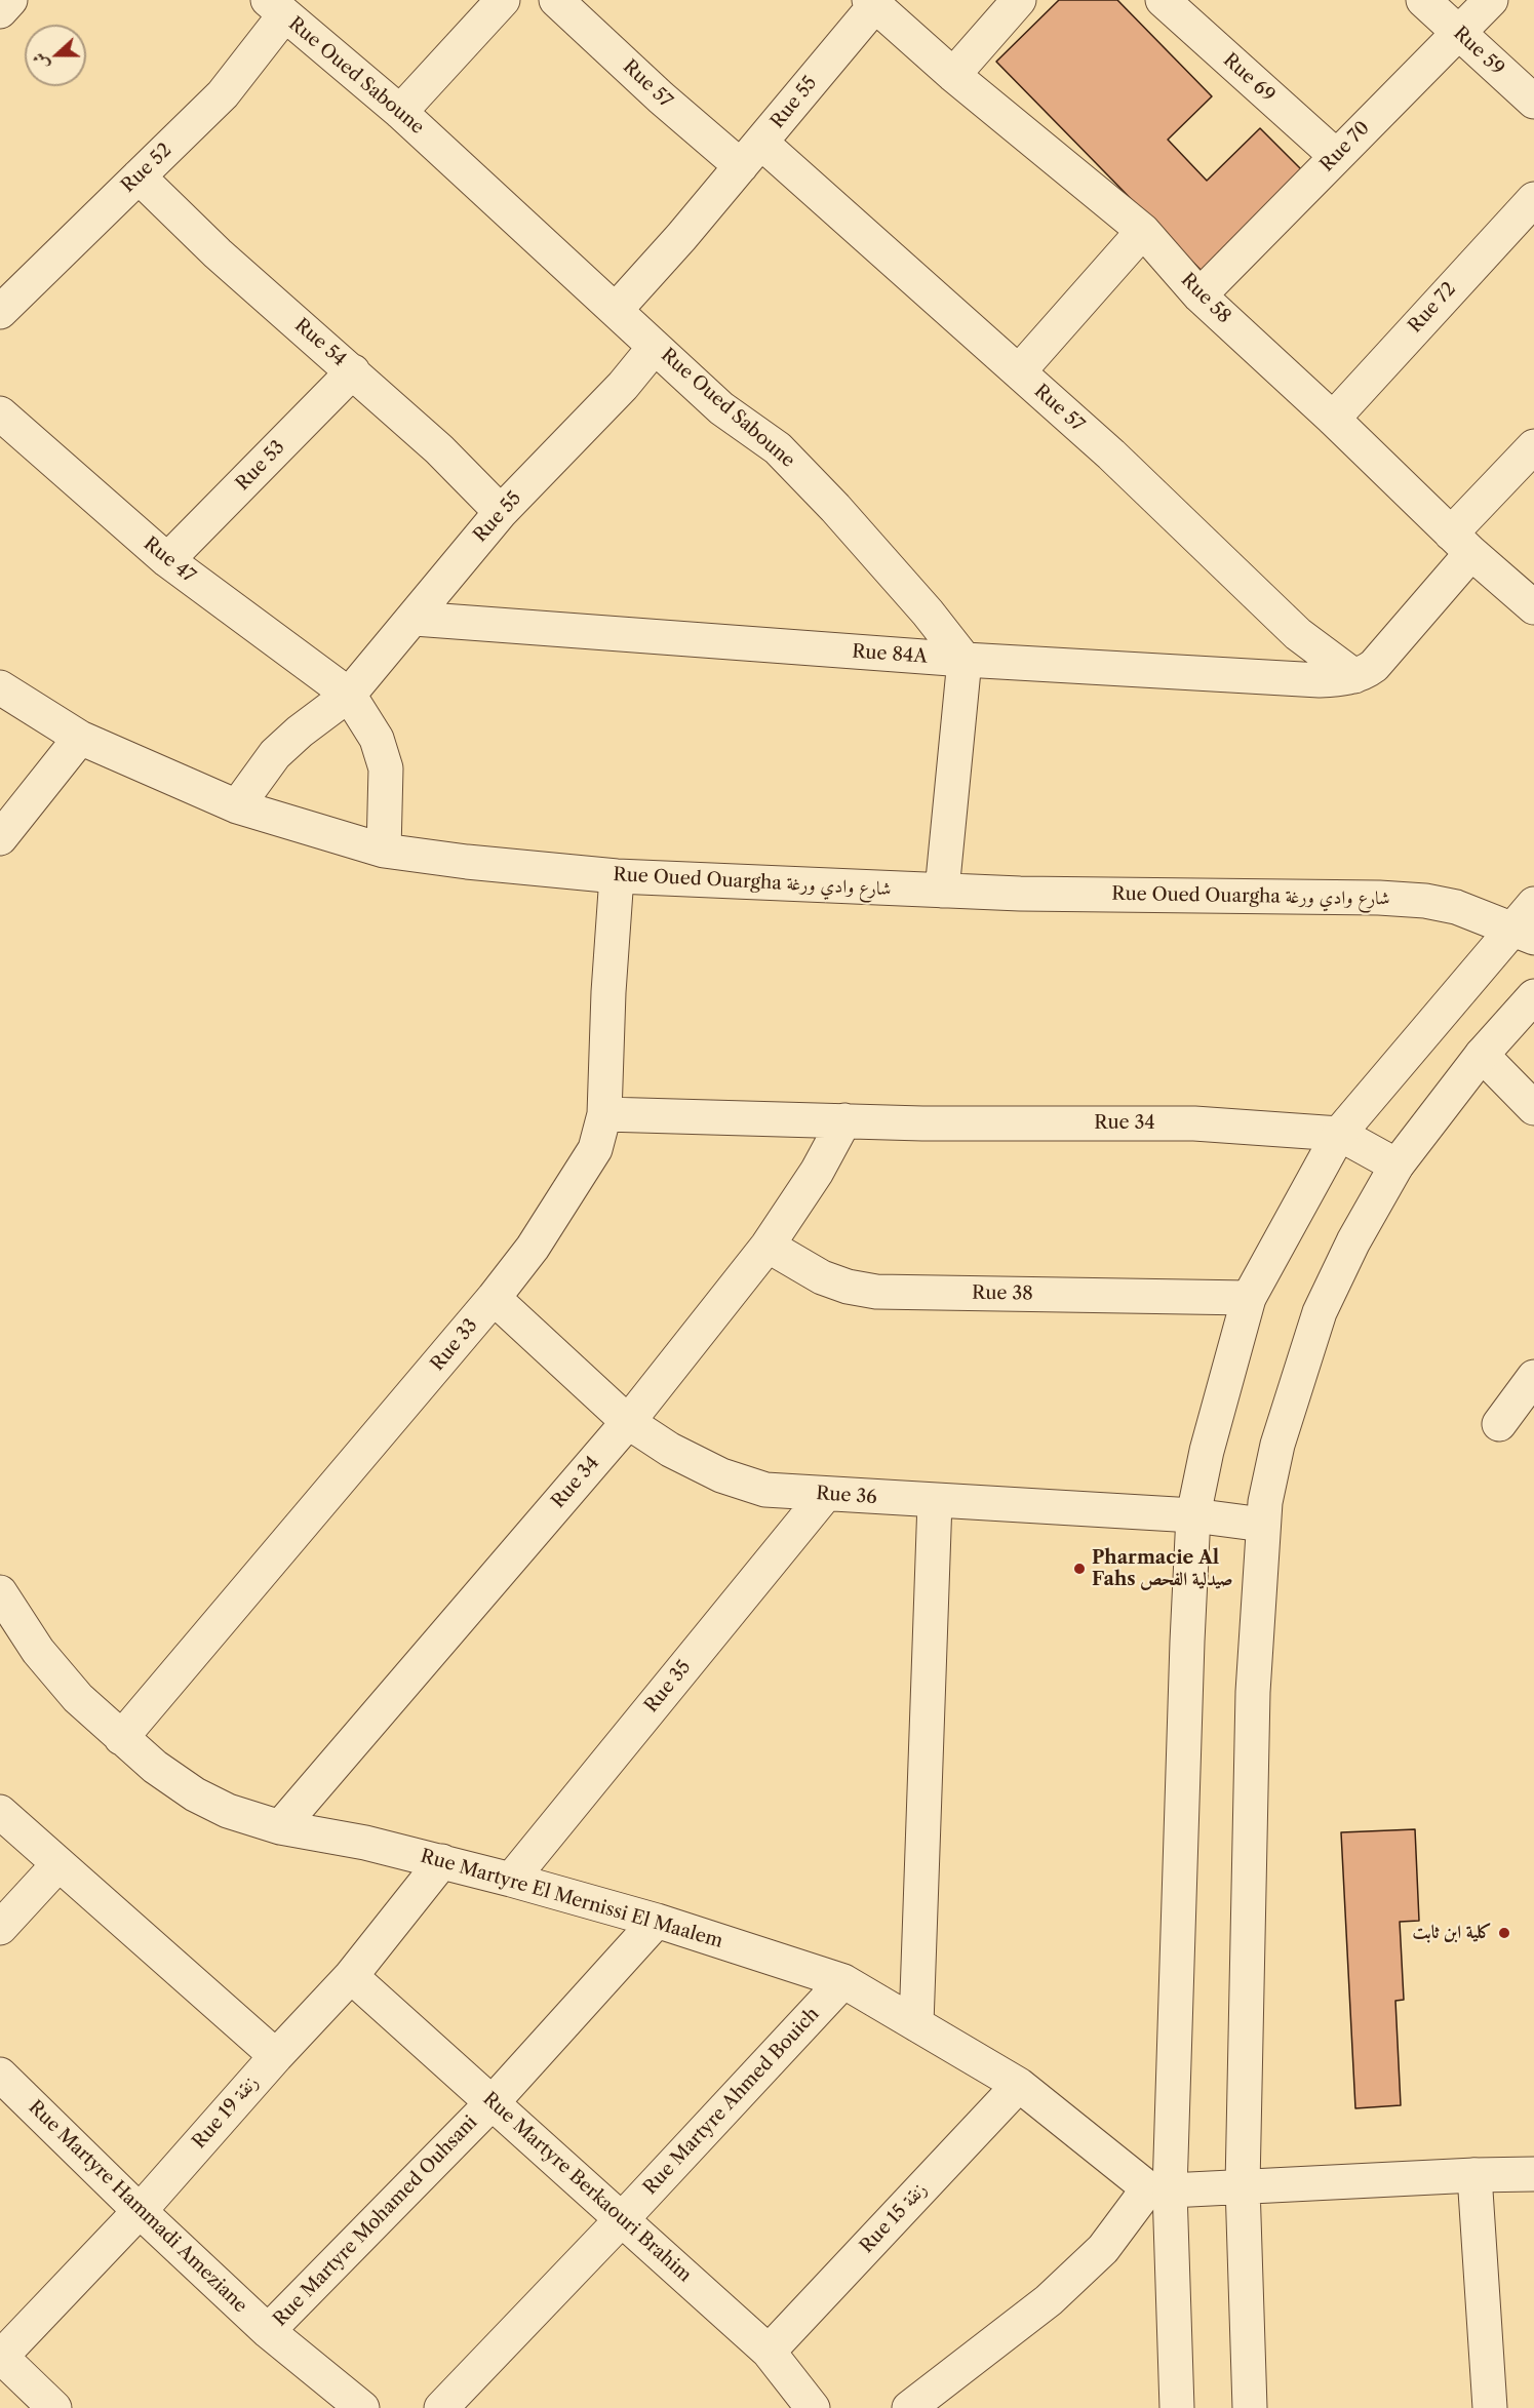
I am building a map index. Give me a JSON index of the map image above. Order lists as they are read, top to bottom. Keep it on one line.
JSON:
{"streets":{"street":["Rue 59","Rue Oued Saboune","Rue 69","Rue 57","Rue 55","Rue 70","Rue 52","Rue 58","Rue 72","Rue 54","Rue 53","Rue 47","Rue 84A","Rue Oued Ouargha شارع وادي ورغة","Rue 34","Rue 38","Rue 33","Rue 36","Rue 35","Rue Martyre El Mernissi El Maalem","Rue Martyre Ahmed Bouich","Rue 19 زنقة","Rue Martyre Berkaouri Brahim","Rue Martyre Hammadi Ameziane","Rue 15 زنقة","Rue Martyre Mohamed Ouhsani"]},"crossings":[["Rue 59","Rue 70"],["Rue Oued Saboune","Rue 55"],["Rue Oued Saboune","Rue 52"],["Rue Oued Saboune","Rue 84A"],["Rue 69","Rue 70"],["Rue 57","Rue 55"],["Rue 57","Rue 84A"],["Rue 55","Rue 58"],["Rue 55","Rue 54"],["Rue 55","Rue 47"],["Rue 55","Rue 84A"],["Rue 55","Rue Oued Ouargha شارع وادي ورغة"],["Rue 70","Rue 58"],["Rue 52","Rue 54"],["Rue 58","Rue 72"],["Rue 54","Rue 53"],["Rue 53","Rue 47"],["Rue Oued Ouargha شارع وادي ورغة","Rue 33"],["Rue 34","Rue 38"],["Rue 34","Rue 33"],["Rue 34","Rue 36"],["Rue 34","Rue Martyre El Mernissi El Maalem"],["Rue 33","Rue 36"],["Rue 33","Rue Martyre El Mernissi El Maalem"],["Rue 36","Rue 35"],["Rue 35","Rue Martyre El Mernissi El Maalem"],["Rue Martyre El Mernissi El Maalem","Rue Martyre Ahmed Bouich"],["Rue Martyre El Mernissi El Maalem","Rue 19 زنقة"],["Rue Martyre El Mernissi El Maalem","Rue 15 زنقة"],["Rue Martyre El Mernissi El Maalem","Rue Martyre Mohamed Ouhsani"],["Rue Martyre Ahmed Bouich","Rue Martyre Berkaouri Brahim"],["Rue 19 زنقة","Rue Martyre Berkaouri Brahim"],["Rue 19 زنقة","Rue Martyre Hammadi Ameziane"],["Rue Martyre Berkaouri Brahim","Rue 15 زنقة"],["Rue Martyre Berkaouri Brahim","Rue Martyre Mohamed Ouhsani"],["Rue Martyre Hammadi Ameziane","Rue Martyre Mohamed Ouhsani"]],"places":["Pharmacie Al Fahs صيدلية الفحص","كلية ابن ثابت"],"north":"left"}
